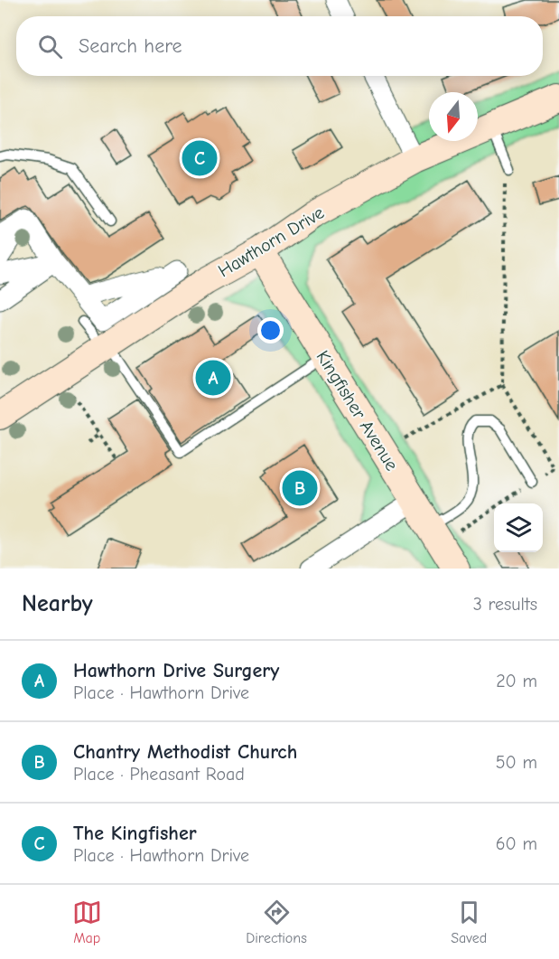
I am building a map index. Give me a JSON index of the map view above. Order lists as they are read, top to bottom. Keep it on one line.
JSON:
{"streets":{"street":["Hawthorn Drive","Kingfisher Avenue"]},"crossings":[["Hawthorn Drive","Kingfisher Avenue"]],"north":"bottom","page":{"search":"Search here","pins":["C","A","B"],"heading":["Nearby","3 results"],"list":[{"mark":"A","name":"Hawthorn Drive Surgery","note":"Place · Hawthorn Drive","value":"20 m"},{"mark":"B","name":"Chantry Methodist Church","note":"Place · Pheasant Road","value":"50 m"},{"mark":"C","name":"The Kingfisher","note":"Place · Hawthorn Drive","value":"60 m"}],"nav":["Map","Directions","Saved"]}}
